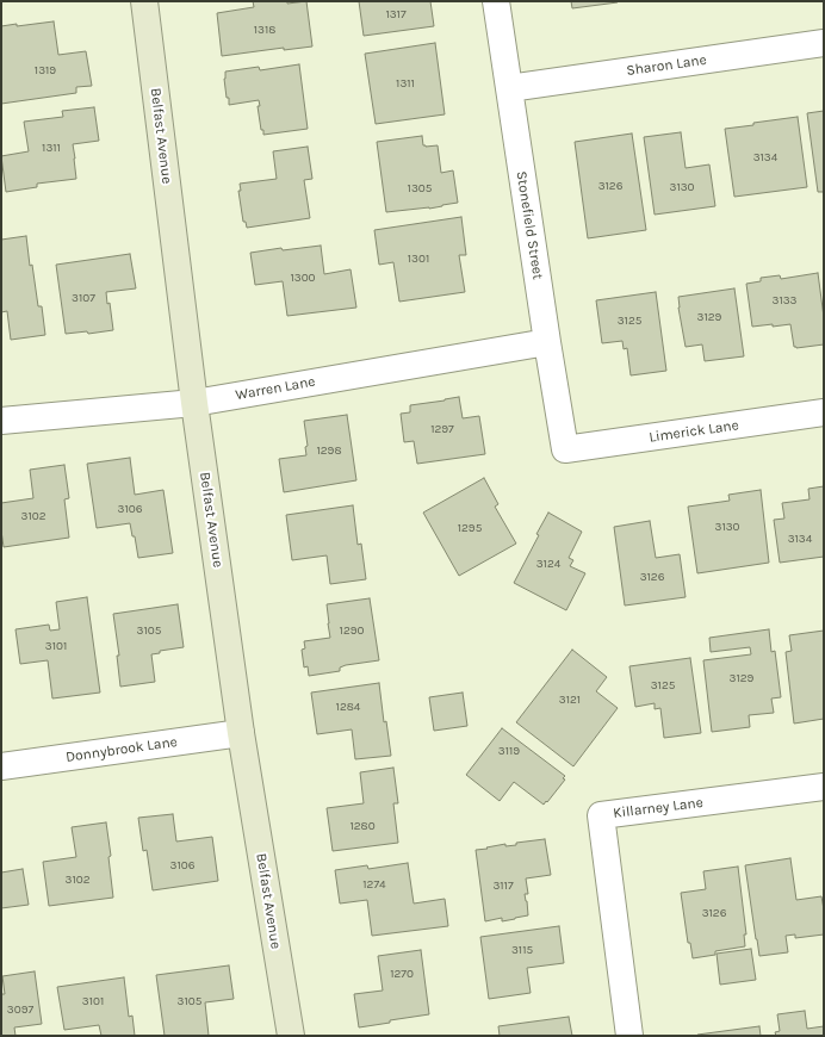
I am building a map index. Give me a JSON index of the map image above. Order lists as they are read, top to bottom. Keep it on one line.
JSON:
{"streets":{"street":["Sharon Lane","Belfast Avenue","Stonefield Street","Warren Lane","Limerick Lane","Donnybrook Lane","Killarney Lane"]},"crossings":[["Sharon Lane","Stonefield Street"],["Belfast Avenue","Warren Lane"],["Belfast Avenue","Donnybrook Lane"],["Stonefield Street","Warren Lane"],["Stonefield Street","Limerick Lane"]],"house_numbers":["1317","1318","1319","1311","1311","3134","3126","3130","1305","1301","1300","3107","3133","3129","3125","1297","1298","3106","3102","3130","1295","3134","3124","3126","3105","1290","3101","3129","3125","3121","1284","3119","1280","3106","3102","1274","3117","3126","3115","1270","3101","3105","3097"]}
